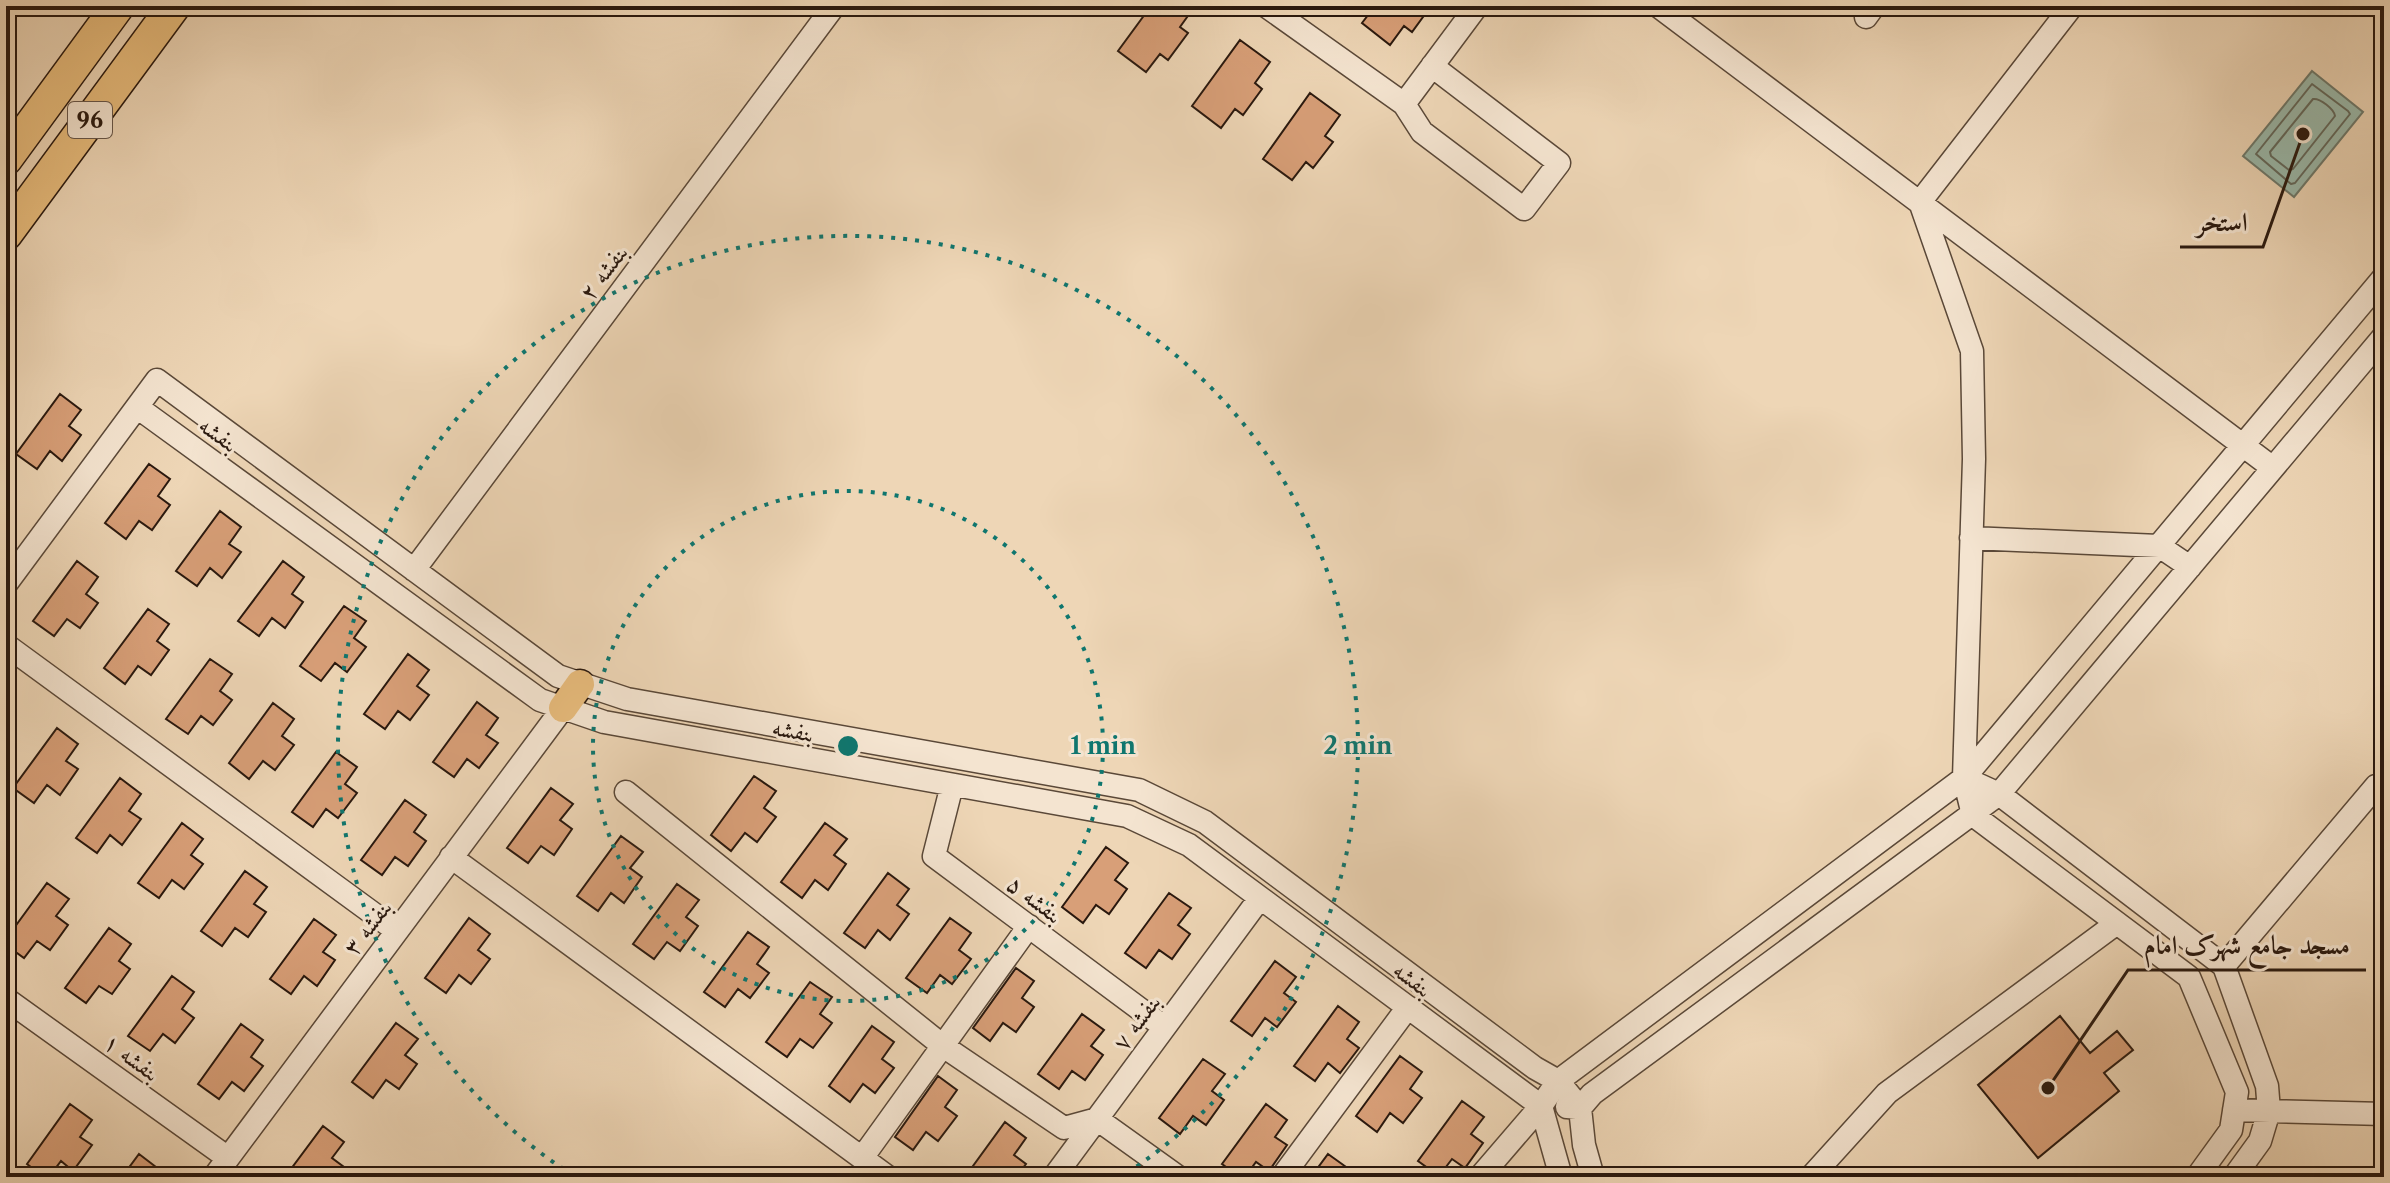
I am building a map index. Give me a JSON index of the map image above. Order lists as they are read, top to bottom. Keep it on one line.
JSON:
{"streets":{"highway":["96"],"street":["بنفشه ۲","بنفشه","بنفشه ۵","بنفشه ۳","بنفشه ۷","بنفشه ۱"]},"crossings":[["بنفشه ۲","بنفشه"],["بنفشه","بنفشه ۵"],["بنفشه","بنفشه ۳"],["بنفشه","بنفشه ۷"],["بنفشه ۵","بنفشه ۷"],["بنفشه ۳","بنفشه ۱"]],"places":["استخر","مسجد جامع شهرک امام"],"rings":["1 min","2 min"]}
